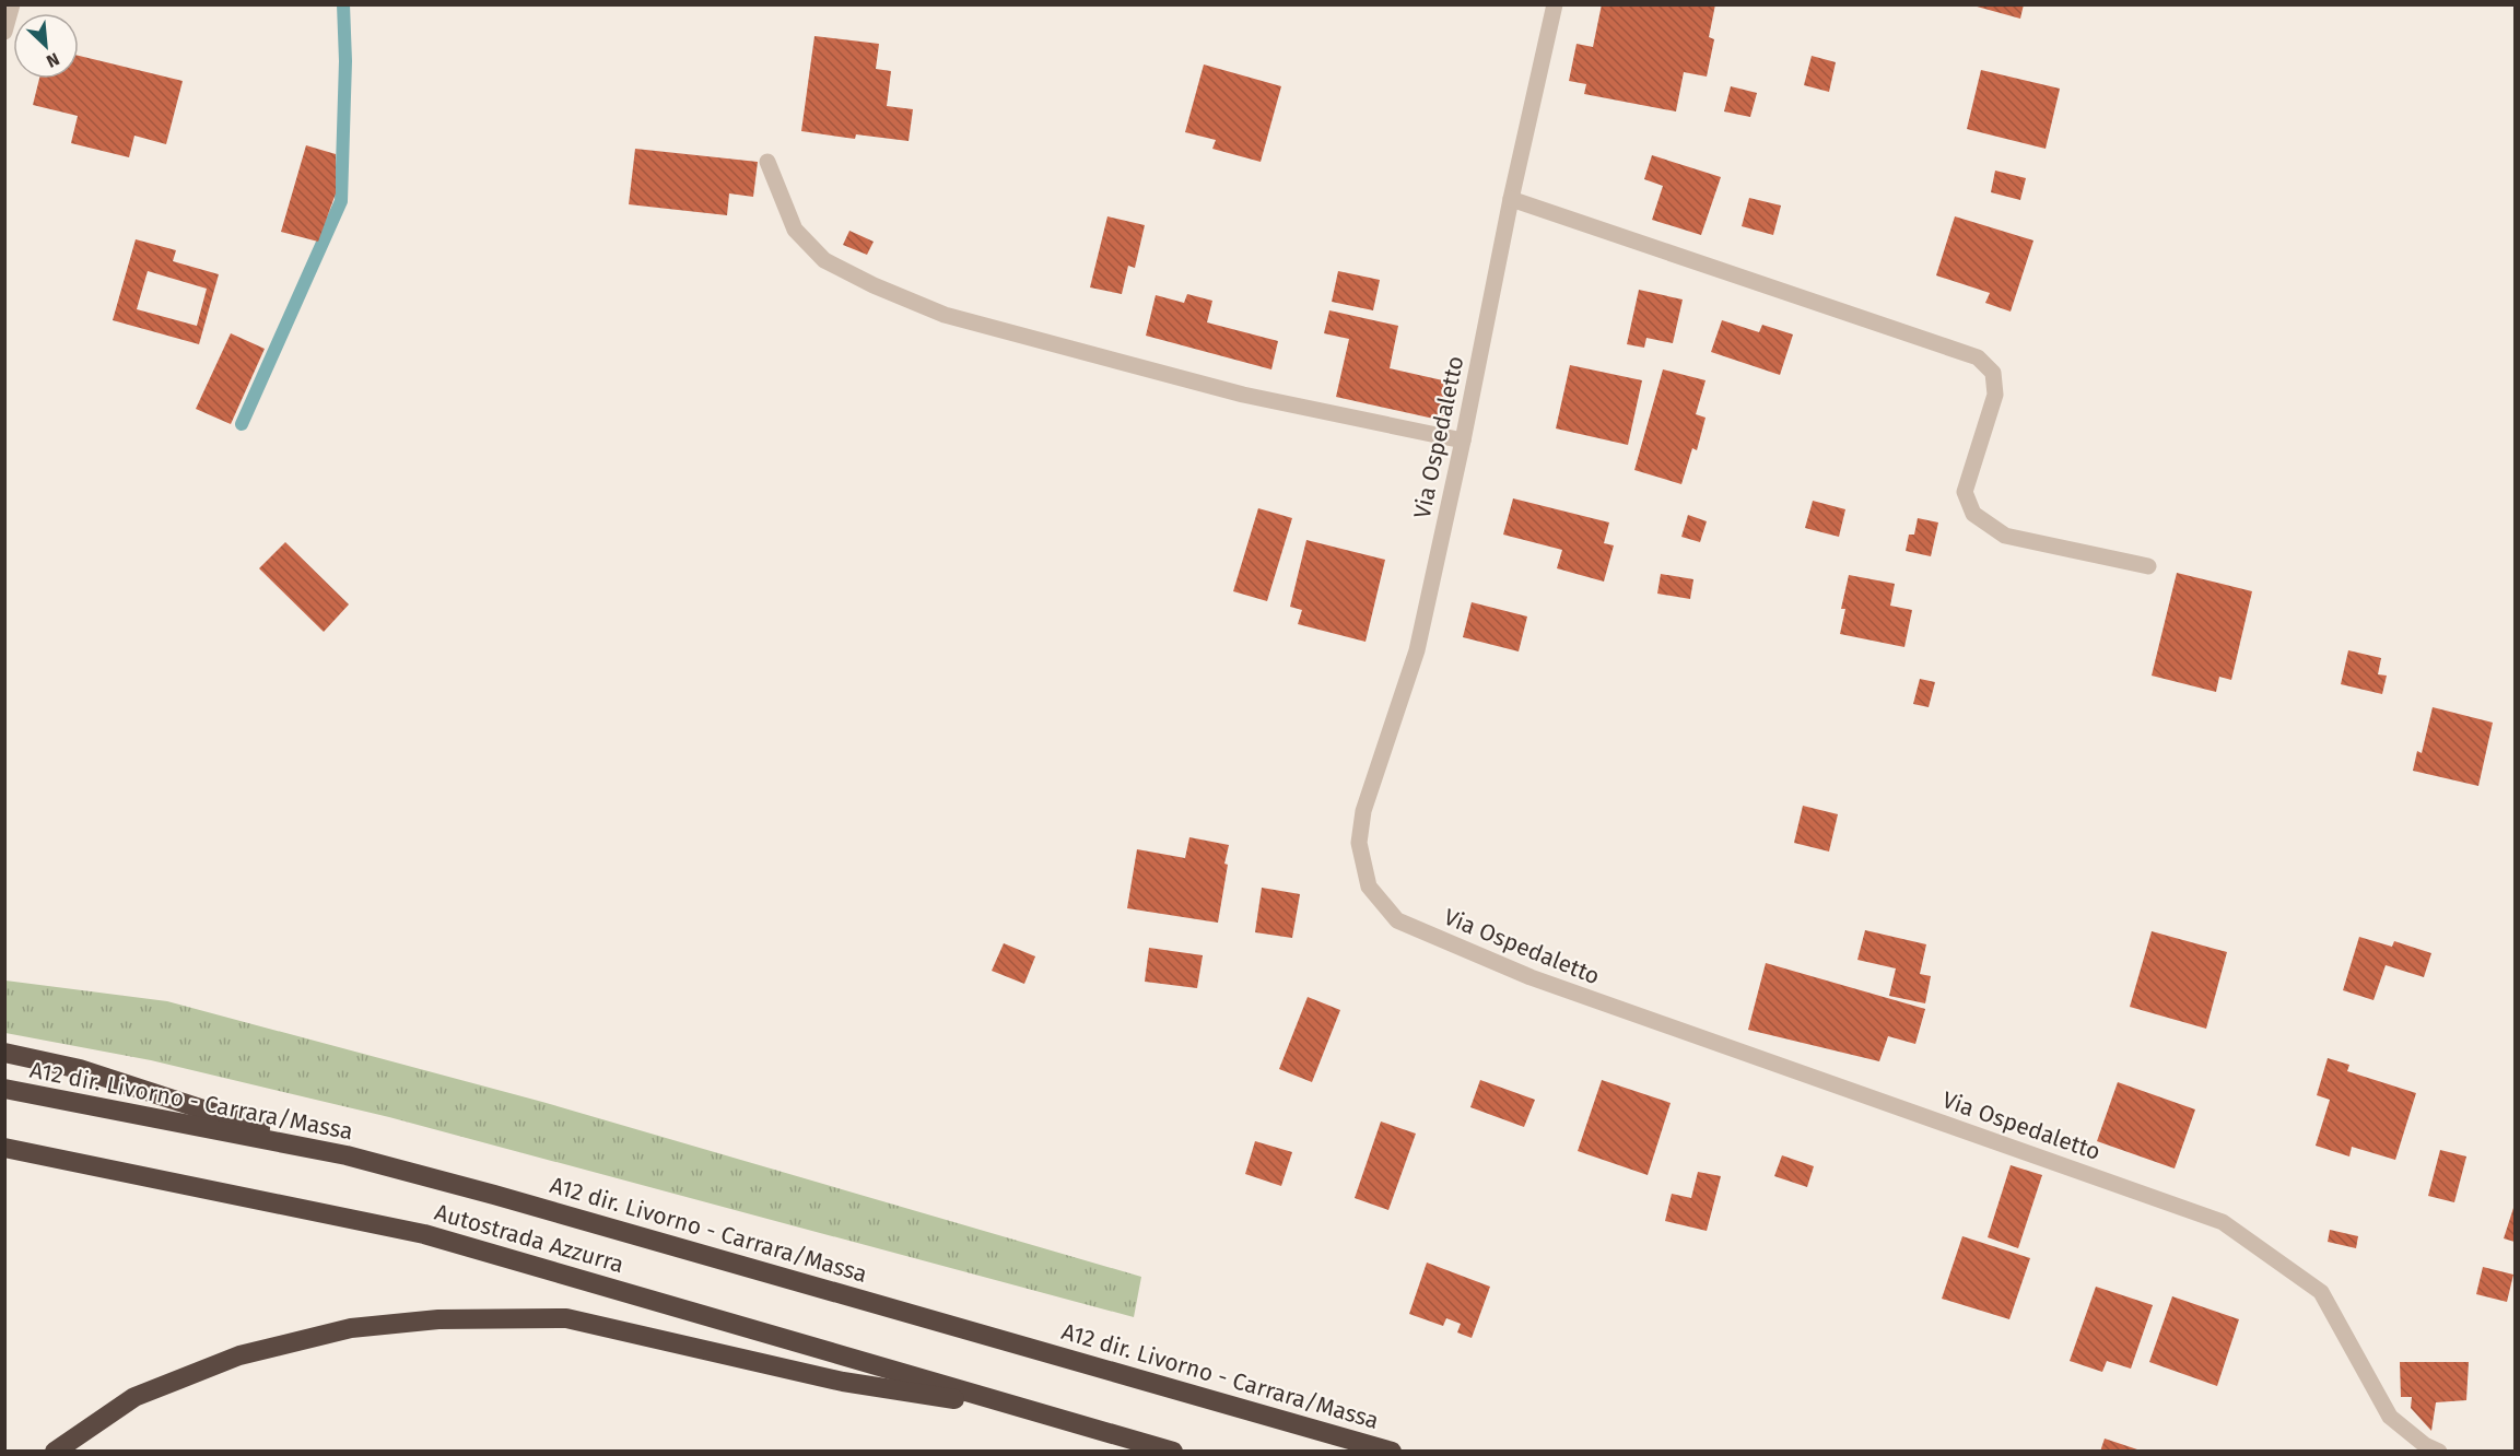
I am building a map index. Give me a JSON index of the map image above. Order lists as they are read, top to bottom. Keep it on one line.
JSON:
{"streets":{"highway":["A12 dir. Livorno - Carrara/Massa","Autostrada Azzurra"],"street":["Via Ospedaletto"]},"north":"bottom right"}
